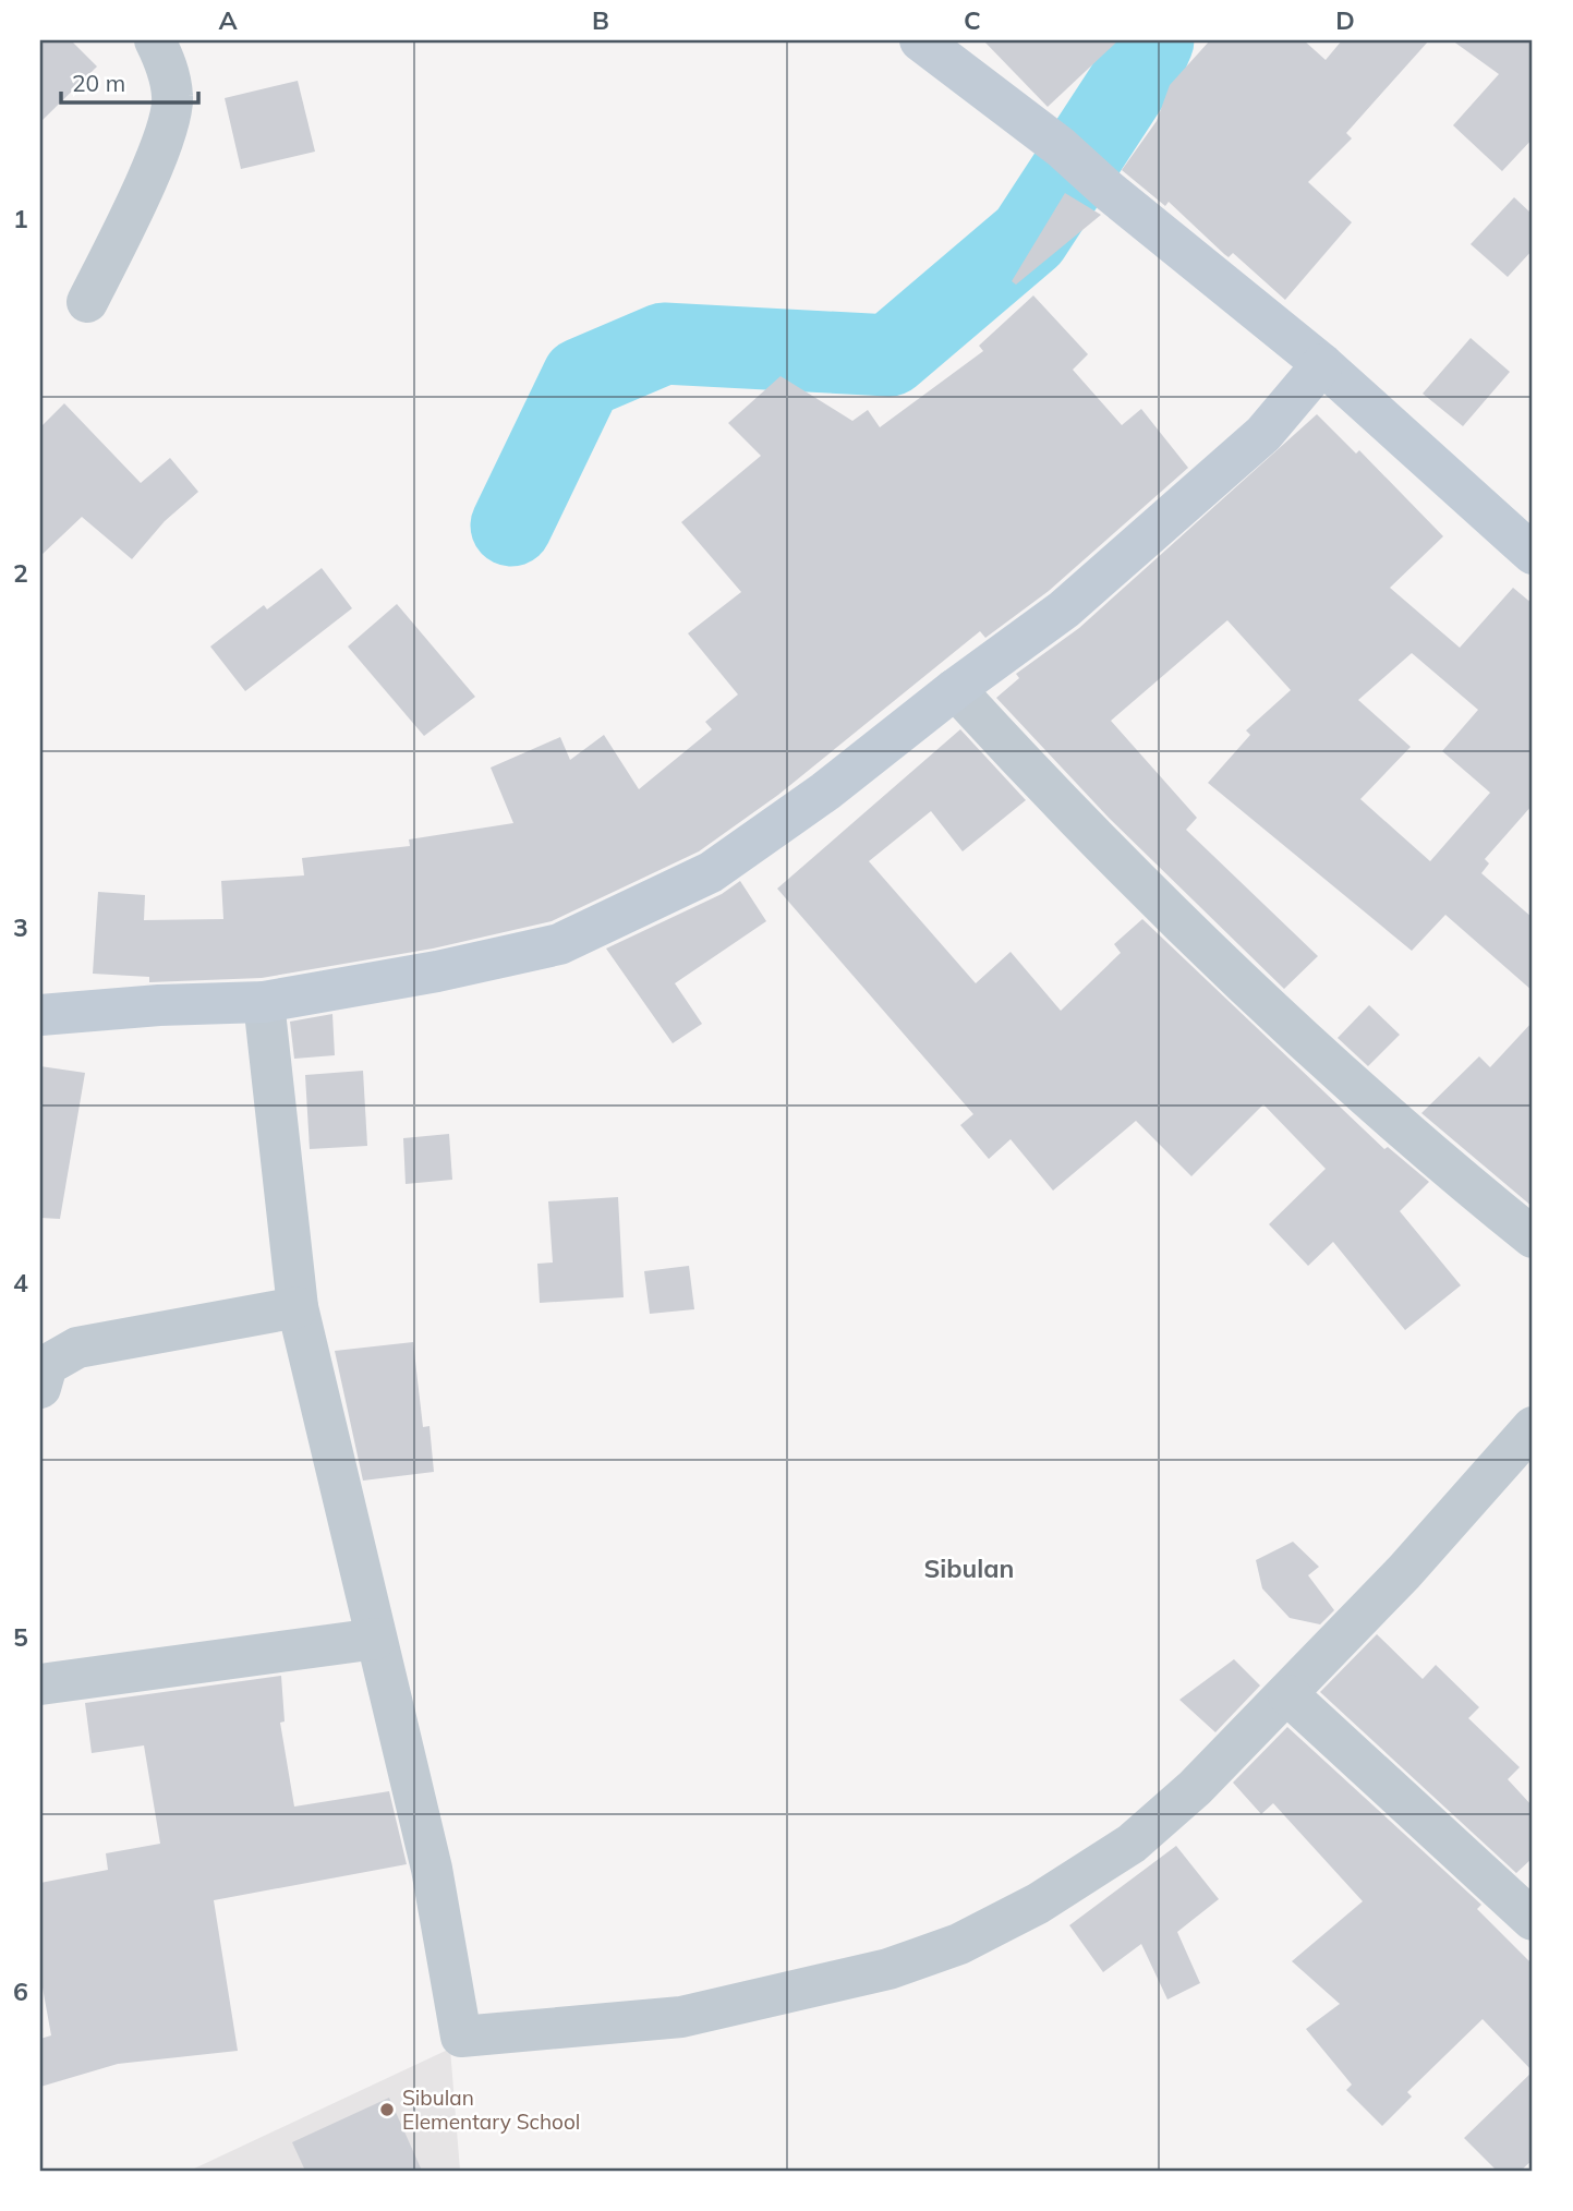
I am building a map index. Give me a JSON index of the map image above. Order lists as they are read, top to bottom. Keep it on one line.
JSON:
{"districts":["Sibulan"],"places":["Sibulan Elementary School"],"scale_bar":"20 m","grid":{"columns":["A","B","C","D"],"rows":["1","2","3","4","5","6"]}}
